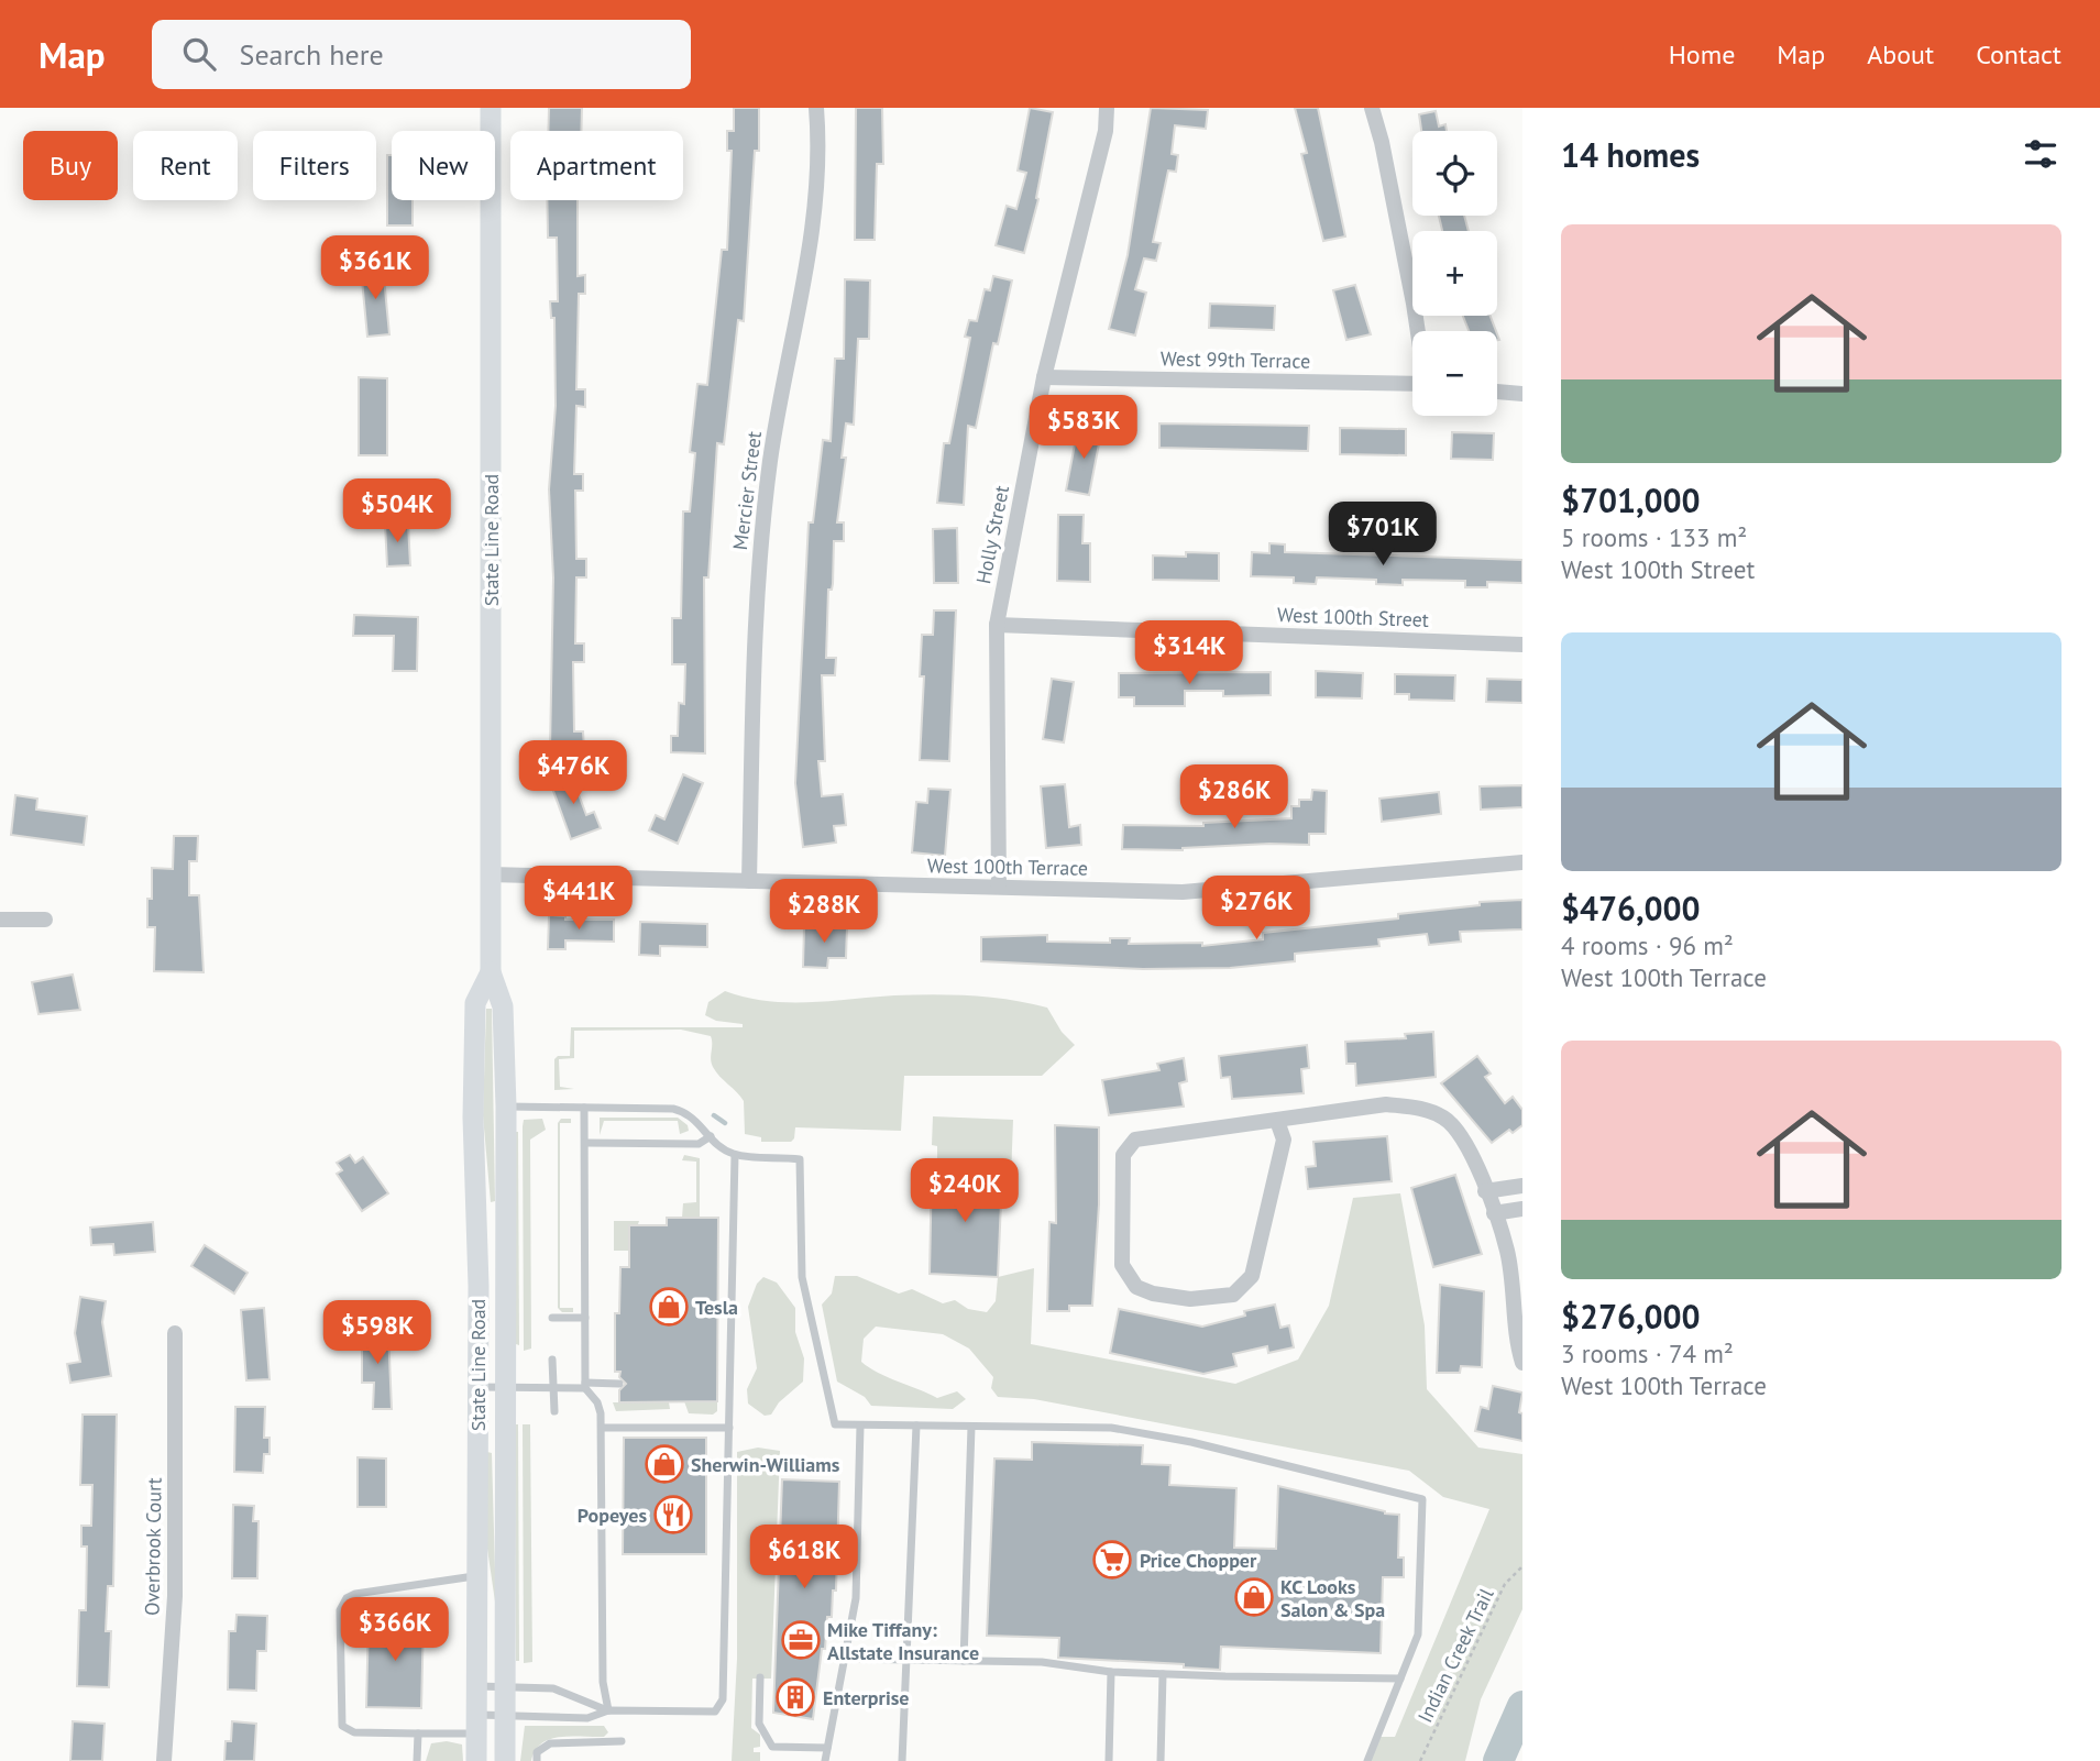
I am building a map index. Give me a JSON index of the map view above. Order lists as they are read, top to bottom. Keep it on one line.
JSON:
{"streets":{"main road":["State Line Road"],"street":["West 99th Terrace","Mercier Street","Holly Street","West 100th Street","West 100th Terrace","Overbrook Court"],"path":["Indian Creek Trail"]},"crossings":[["West 99th Terrace","Holly Street"],["Mercier Street","West 100th Terrace"],["Holly Street","West 100th Street"],["Holly Street","West 100th Terrace"],["State Line Road","West 100th Terrace"]],"places":{"shop":["Tesla","Sherwin-Williams","KC Looks Salon & Spa"],"restaurant":["Popeyes"],"supermarket":["Price Chopper"],"office":["Mike Tiffany: Allstate Insurance"],"building":["Enterprise"]},"page":{"header":"Map","search":"Search here","nav":["Home","Map","About","Contact"],"heading":"14 homes","map_buttons":["+","−"],"chip":["Buy","Rent","Filters","New","Apartment"],"list":[{"name":"$701,000","note":"5 rooms · 133 m² · West 100th Street"},{"name":"$476,000","note":"4 rooms · 96 m² · West 100th Terrace"},{"name":"$276,000","note":"3 rooms · 74 m² · West 100th Terrace"}],"price":["$361K","$583K","$504K","$701K","$314K","$476K","$286K","$441K","$276K","$288K","$240K","$598K","$618K","$366K"]}}
